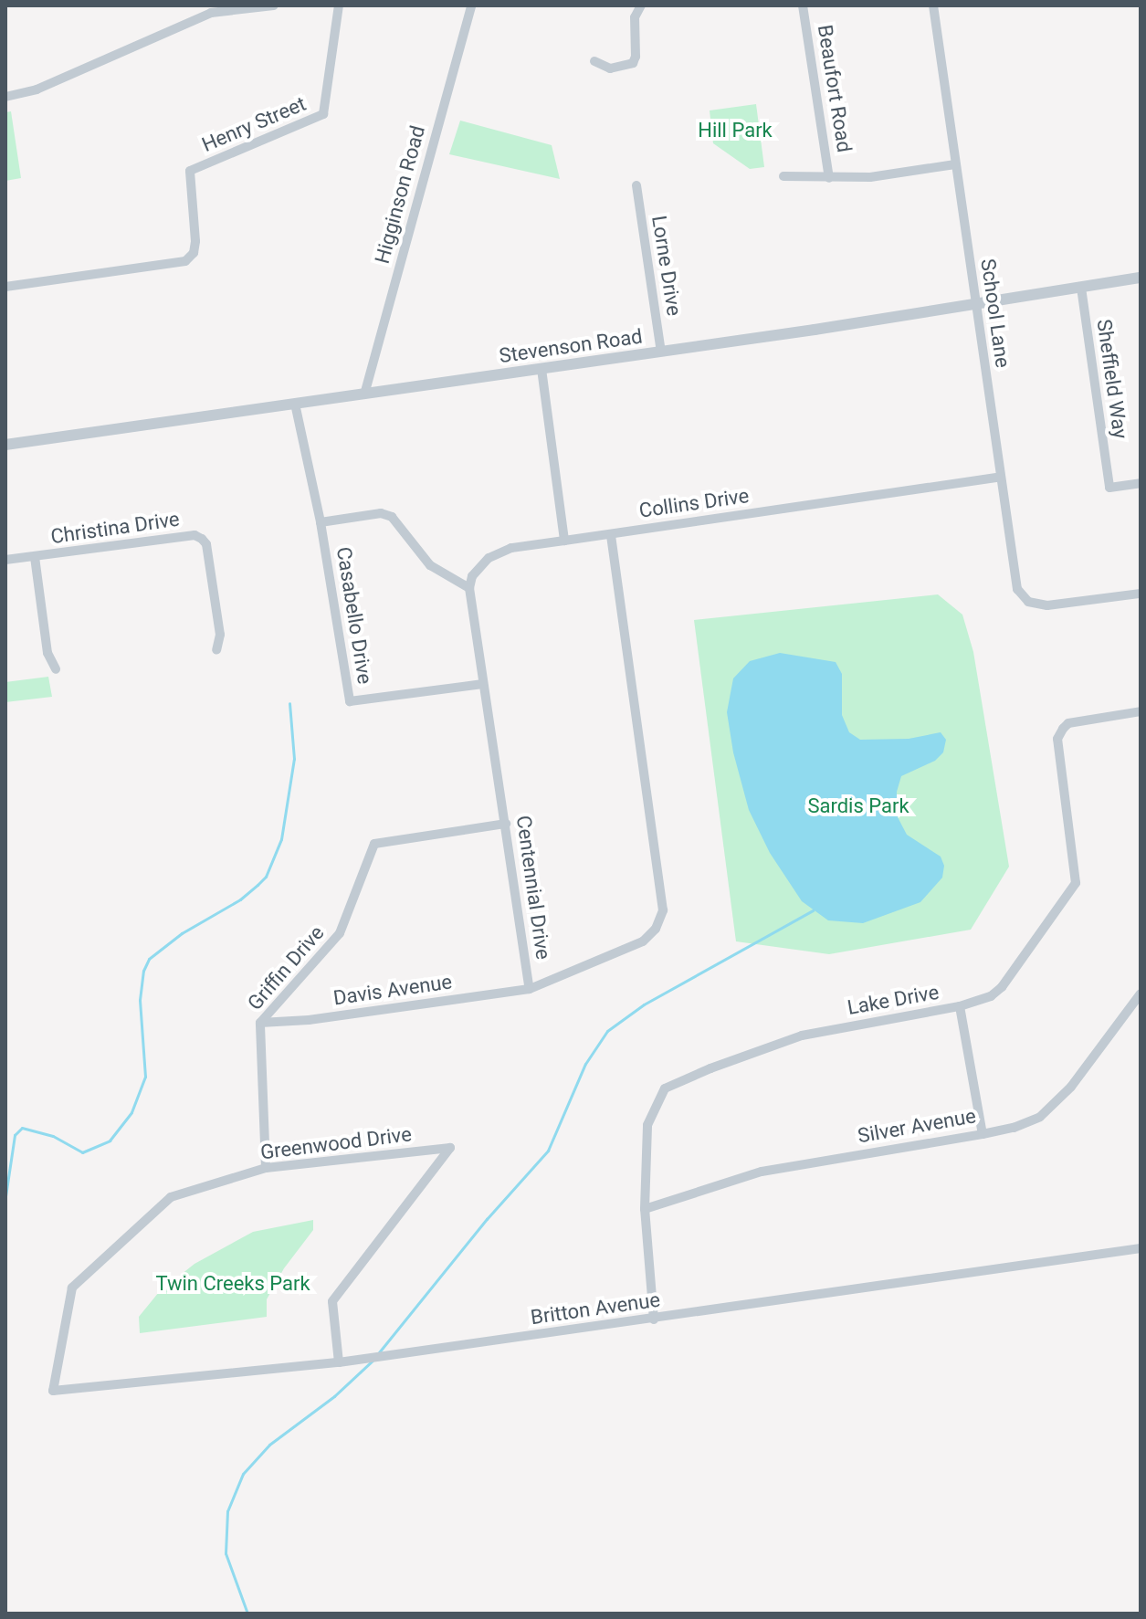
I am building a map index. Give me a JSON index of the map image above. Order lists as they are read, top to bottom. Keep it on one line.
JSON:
{"streets":{"street":["Beaufort Road","Henry Street","Higginson Road","Lorne Drive","School Lane","Stevenson Road","Sheffield Way","Collins Drive","Christina Drive","Casabello Drive","Centennial Drive","Griffin Drive","Davis Avenue","Lake Drive","Silver Avenue","Greenwood Drive","Britton Avenue"]},"crossings":[["Higginson Road","Stevenson Road"],["Lorne Drive","Stevenson Road"],["School Lane","Stevenson Road"],["School Lane","Collins Drive"],["Stevenson Road","Sheffield Way"],["Stevenson Road","Casabello Drive"],["Collins Drive","Centennial Drive"],["Casabello Drive","Centennial Drive"],["Centennial Drive","Griffin Drive"],["Centennial Drive","Davis Avenue"],["Griffin Drive","Davis Avenue"],["Griffin Drive","Greenwood Drive"],["Lake Drive","Silver Avenue"],["Lake Drive","Britton Avenue"],["Greenwood Drive","Britton Avenue"]],"parks":["Hill Park","Sardis Park","Twin Creeks Park"]}
